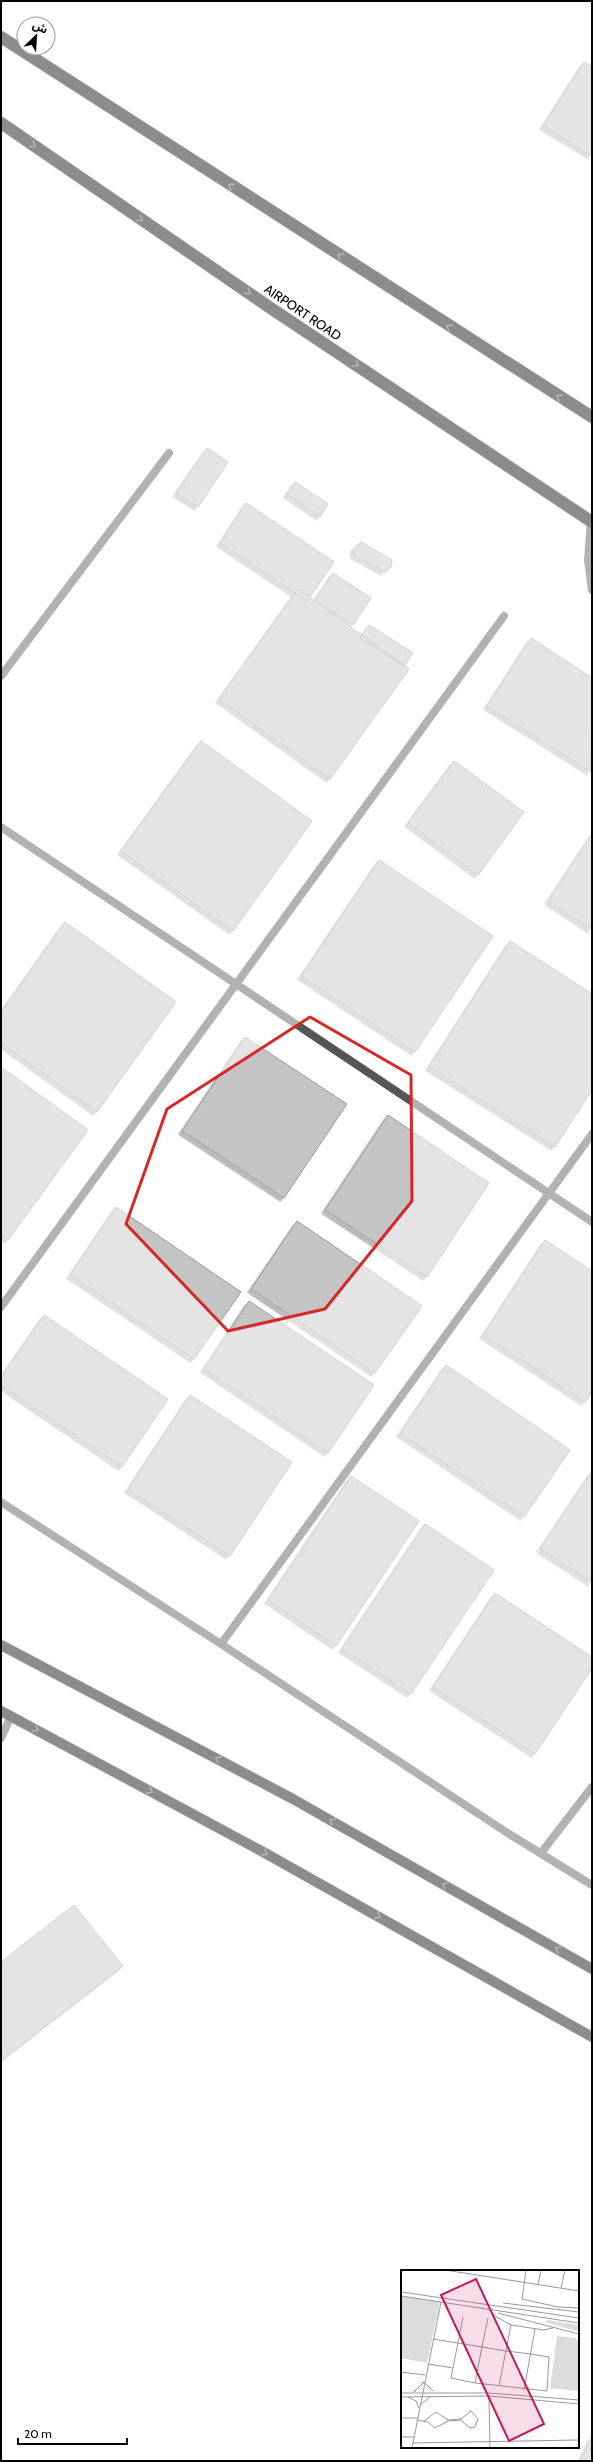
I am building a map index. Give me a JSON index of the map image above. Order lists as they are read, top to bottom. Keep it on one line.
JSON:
{"streets":{"highway":["AIRPORT ROAD"]},"scale_bar":"20 m","north":"top right"}
